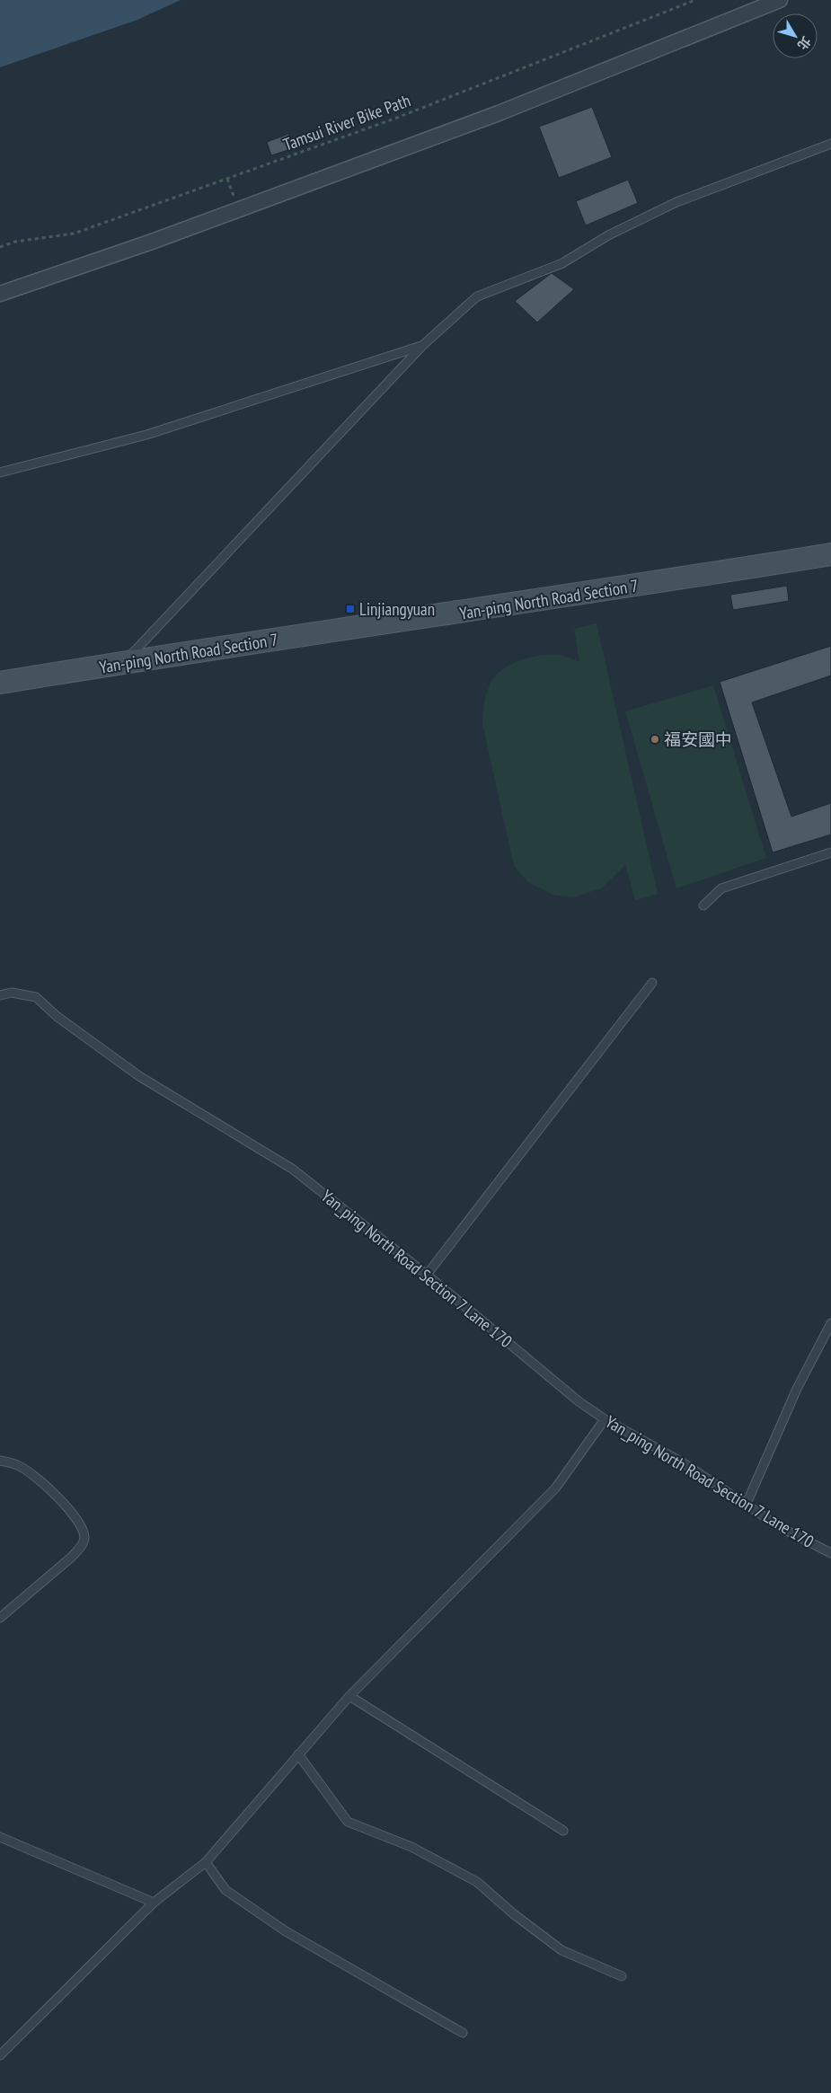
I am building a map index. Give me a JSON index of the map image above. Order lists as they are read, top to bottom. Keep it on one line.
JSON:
{"streets":{"street":["Yan-ping North Road Section 7"],"lane":["Yan_ping North Road Section 7 Lane 170"],"path":["Tamsui River Bike Path"]},"places":{"transit":["Linjiangyuan"],"other":["福安國中"]},"north":"bottom right"}
